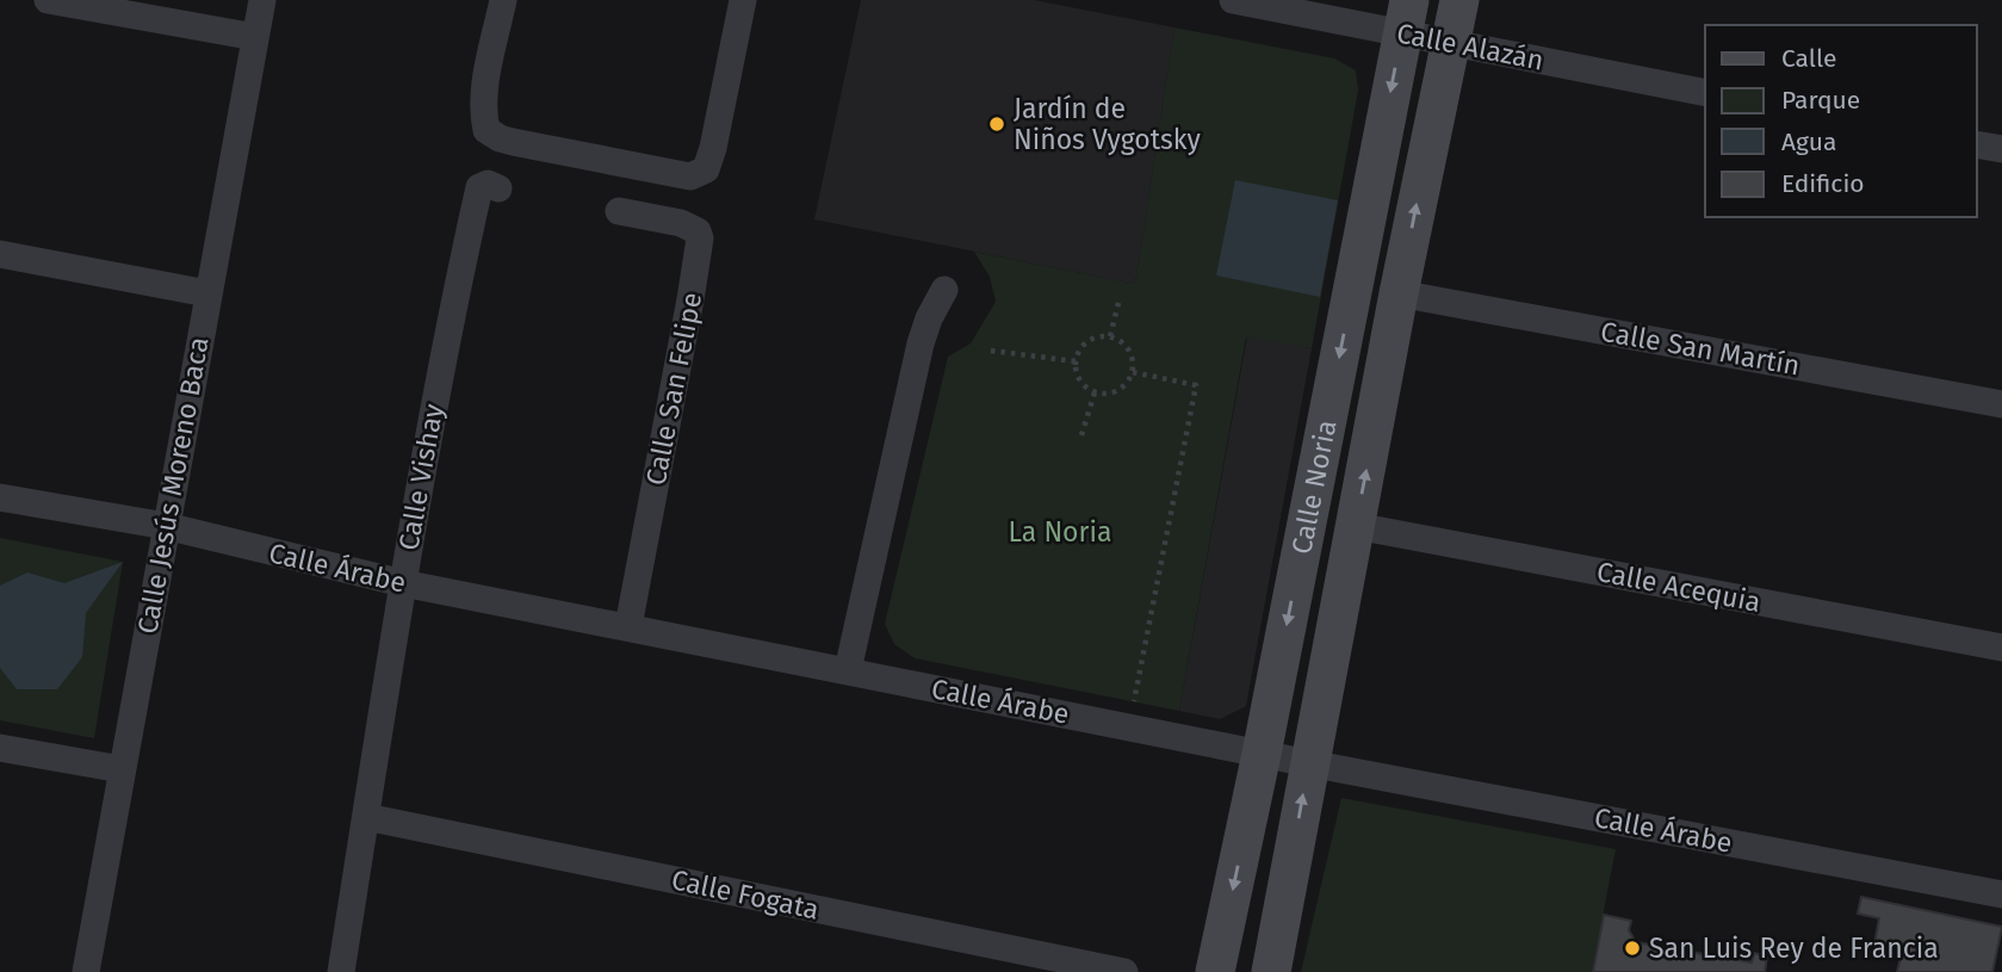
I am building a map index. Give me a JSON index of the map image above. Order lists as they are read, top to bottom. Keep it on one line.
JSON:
{"streets":{"street":["Calle Alazán","Calle San Martín","Calle San Felipe","Calle Vishay","Calle Jesús Moreno Baca","Calle Noria","Calle Árabe","Calle Acequia","Calle Fogata"]},"crossings":[["Calle Alazán","Calle Noria"],["Calle San Martín","Calle Noria"],["Calle San Felipe","Calle Árabe"],["Calle Vishay","Calle Árabe"],["Calle Vishay","Calle Fogata"],["Calle Jesús Moreno Baca","Calle Árabe"],["Calle Noria","Calle Árabe"],["Calle Noria","Calle Acequia"]],"parks":["La Noria"],"places":["Jardín de Niños Vygotsky","San Luis Rey de Francia"],"legend":["Calle","Parque","Agua","Edificio"]}
